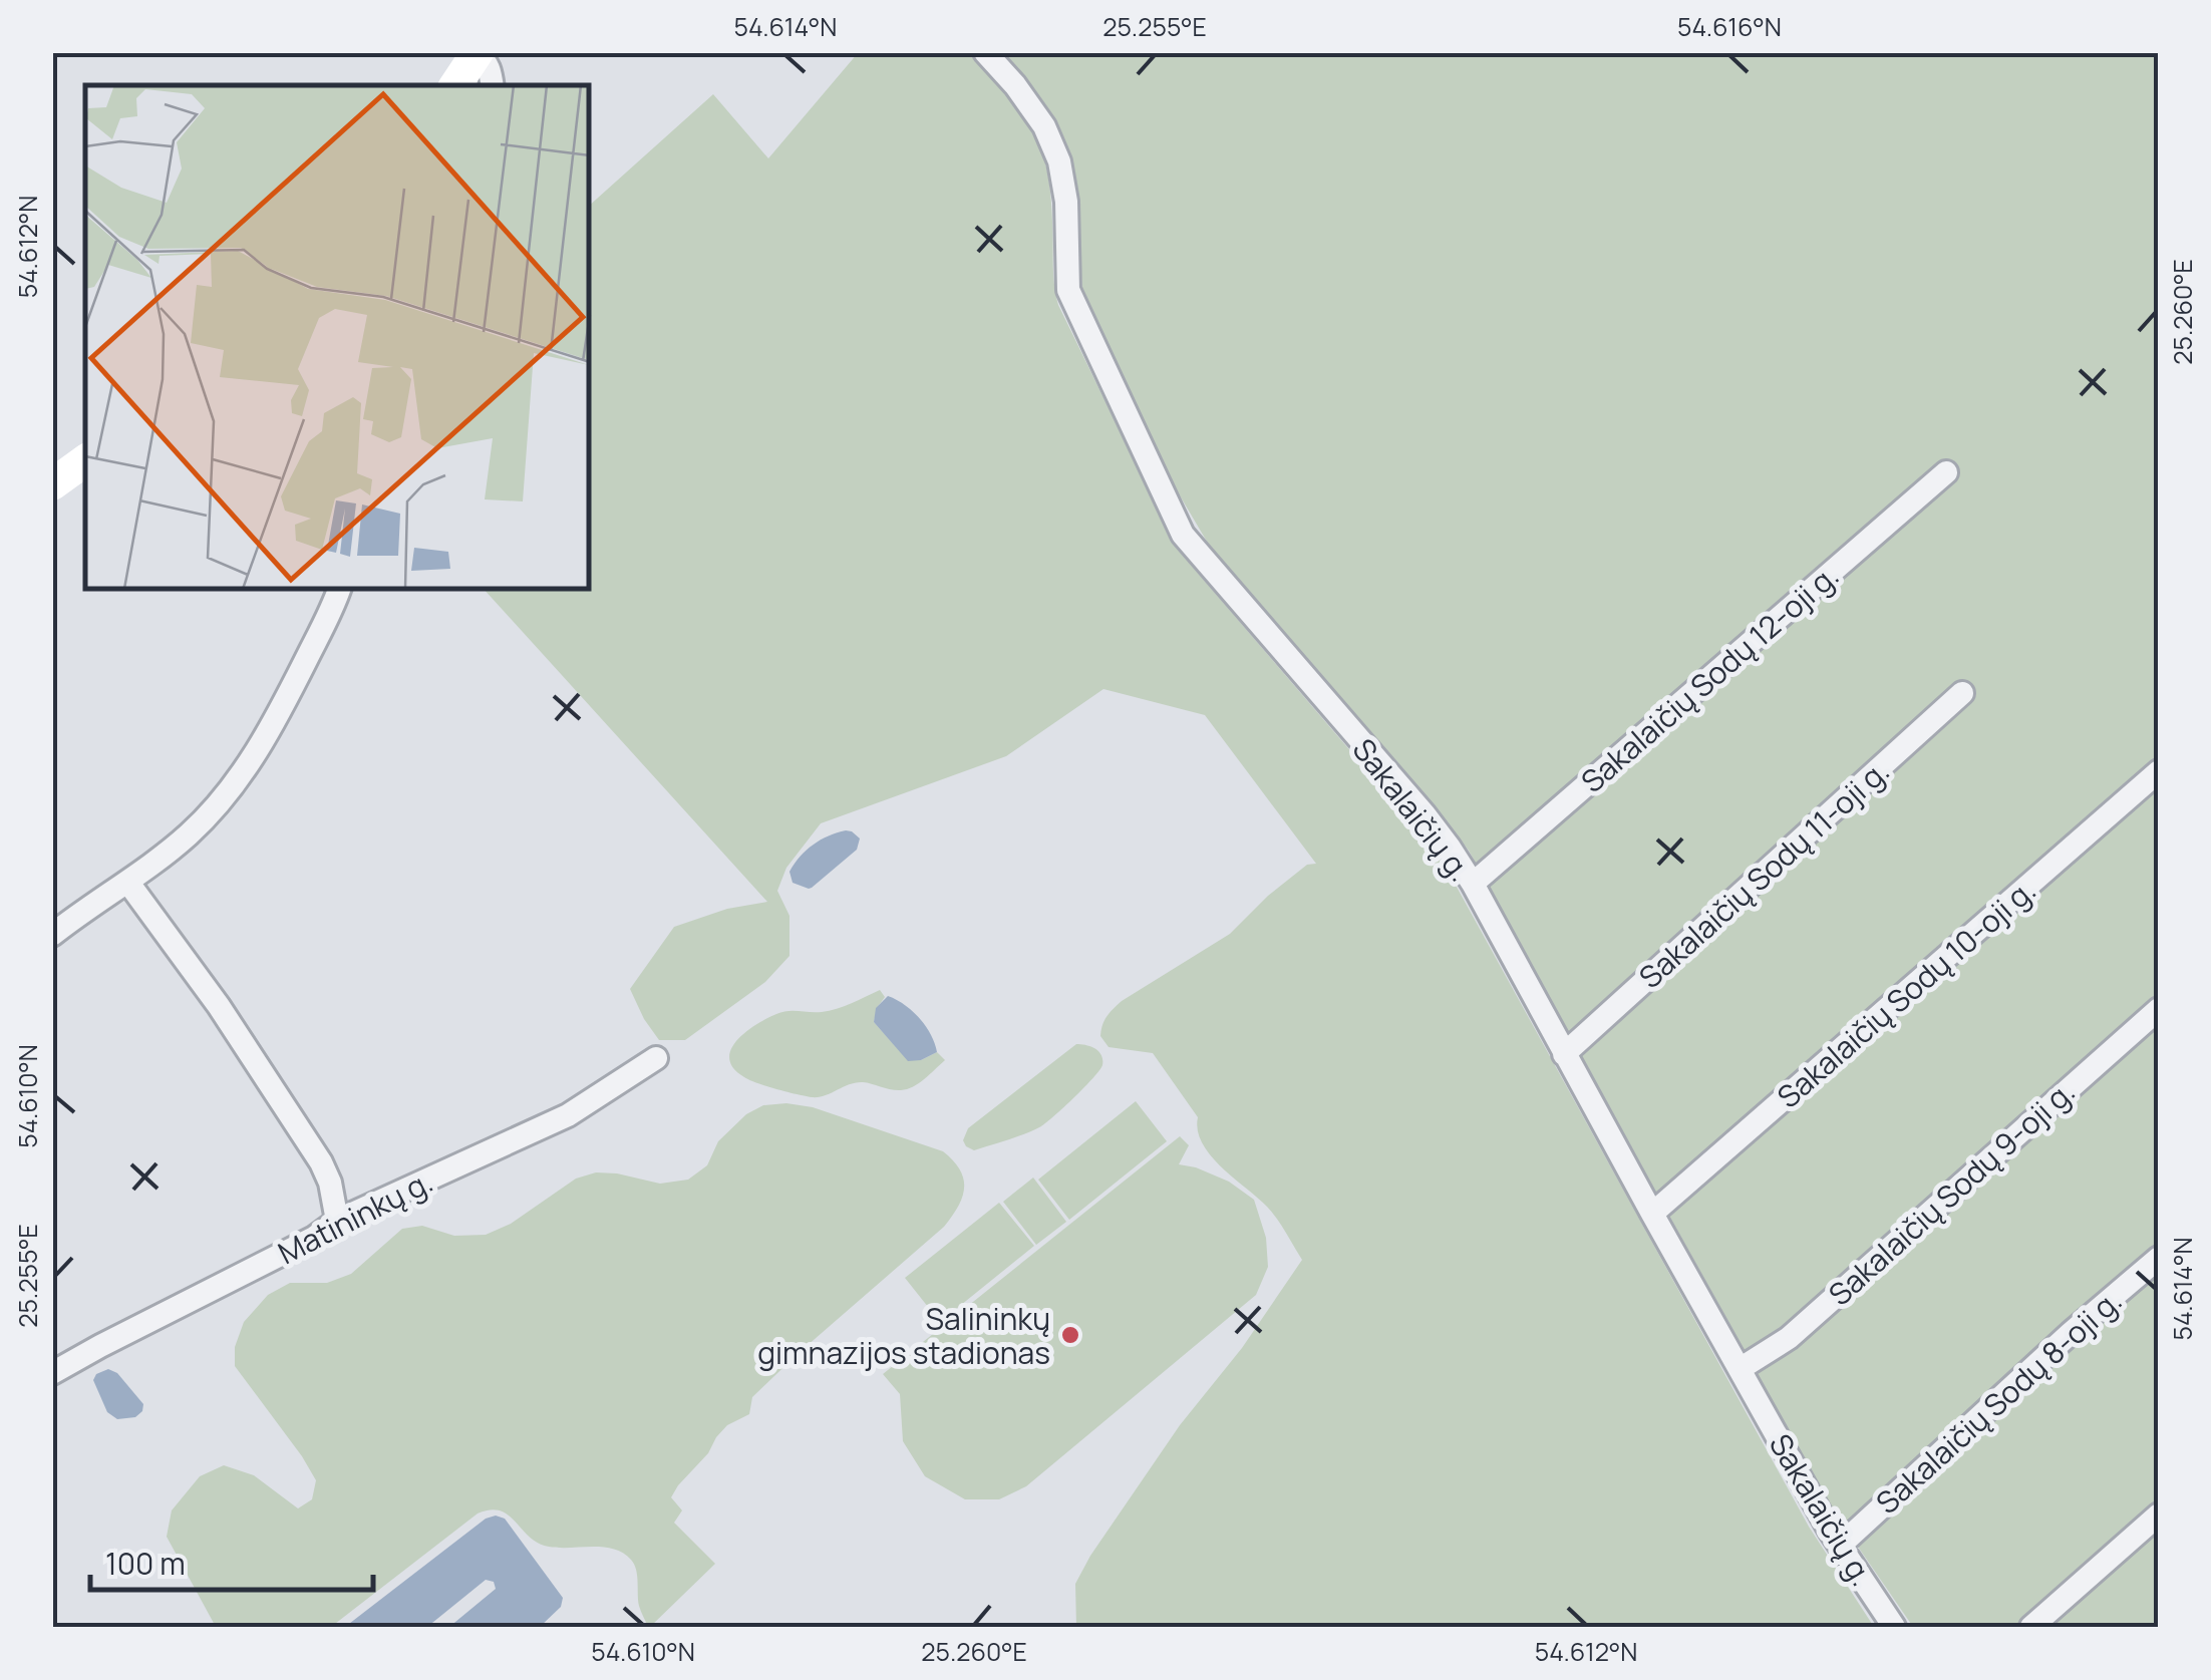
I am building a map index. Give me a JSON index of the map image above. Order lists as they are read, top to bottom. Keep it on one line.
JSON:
{"streets":{"street":["Sakalaičių Sodų 12-oji g.","Sakalaičių g.","Sakalaičių Sodų 11-oji g.","Sakalaičių Sodų 10-oji g.","Sakalaičių Sodų 9-oji g.","Matininkų g.","Sakalaičių Sodų 8-oji g."]},"crossings":[["Sakalaičių Sodų 12-oji g.","Sakalaičių g."],["Sakalaičių g.","Sakalaičių Sodų 11-oji g."],["Sakalaičių g.","Sakalaičių Sodų 10-oji g."],["Sakalaičių g.","Sakalaičių Sodų 9-oji g."],["Sakalaičių g.","Sakalaičių Sodų 8-oji g."]],"places":["Salininkų gimnazijos stadionas"],"scale_bar":"100 m","coordinates":["54.614°N","25.255°E","54.616°N","54.612°N","25.260°E","54.610°N"]}
